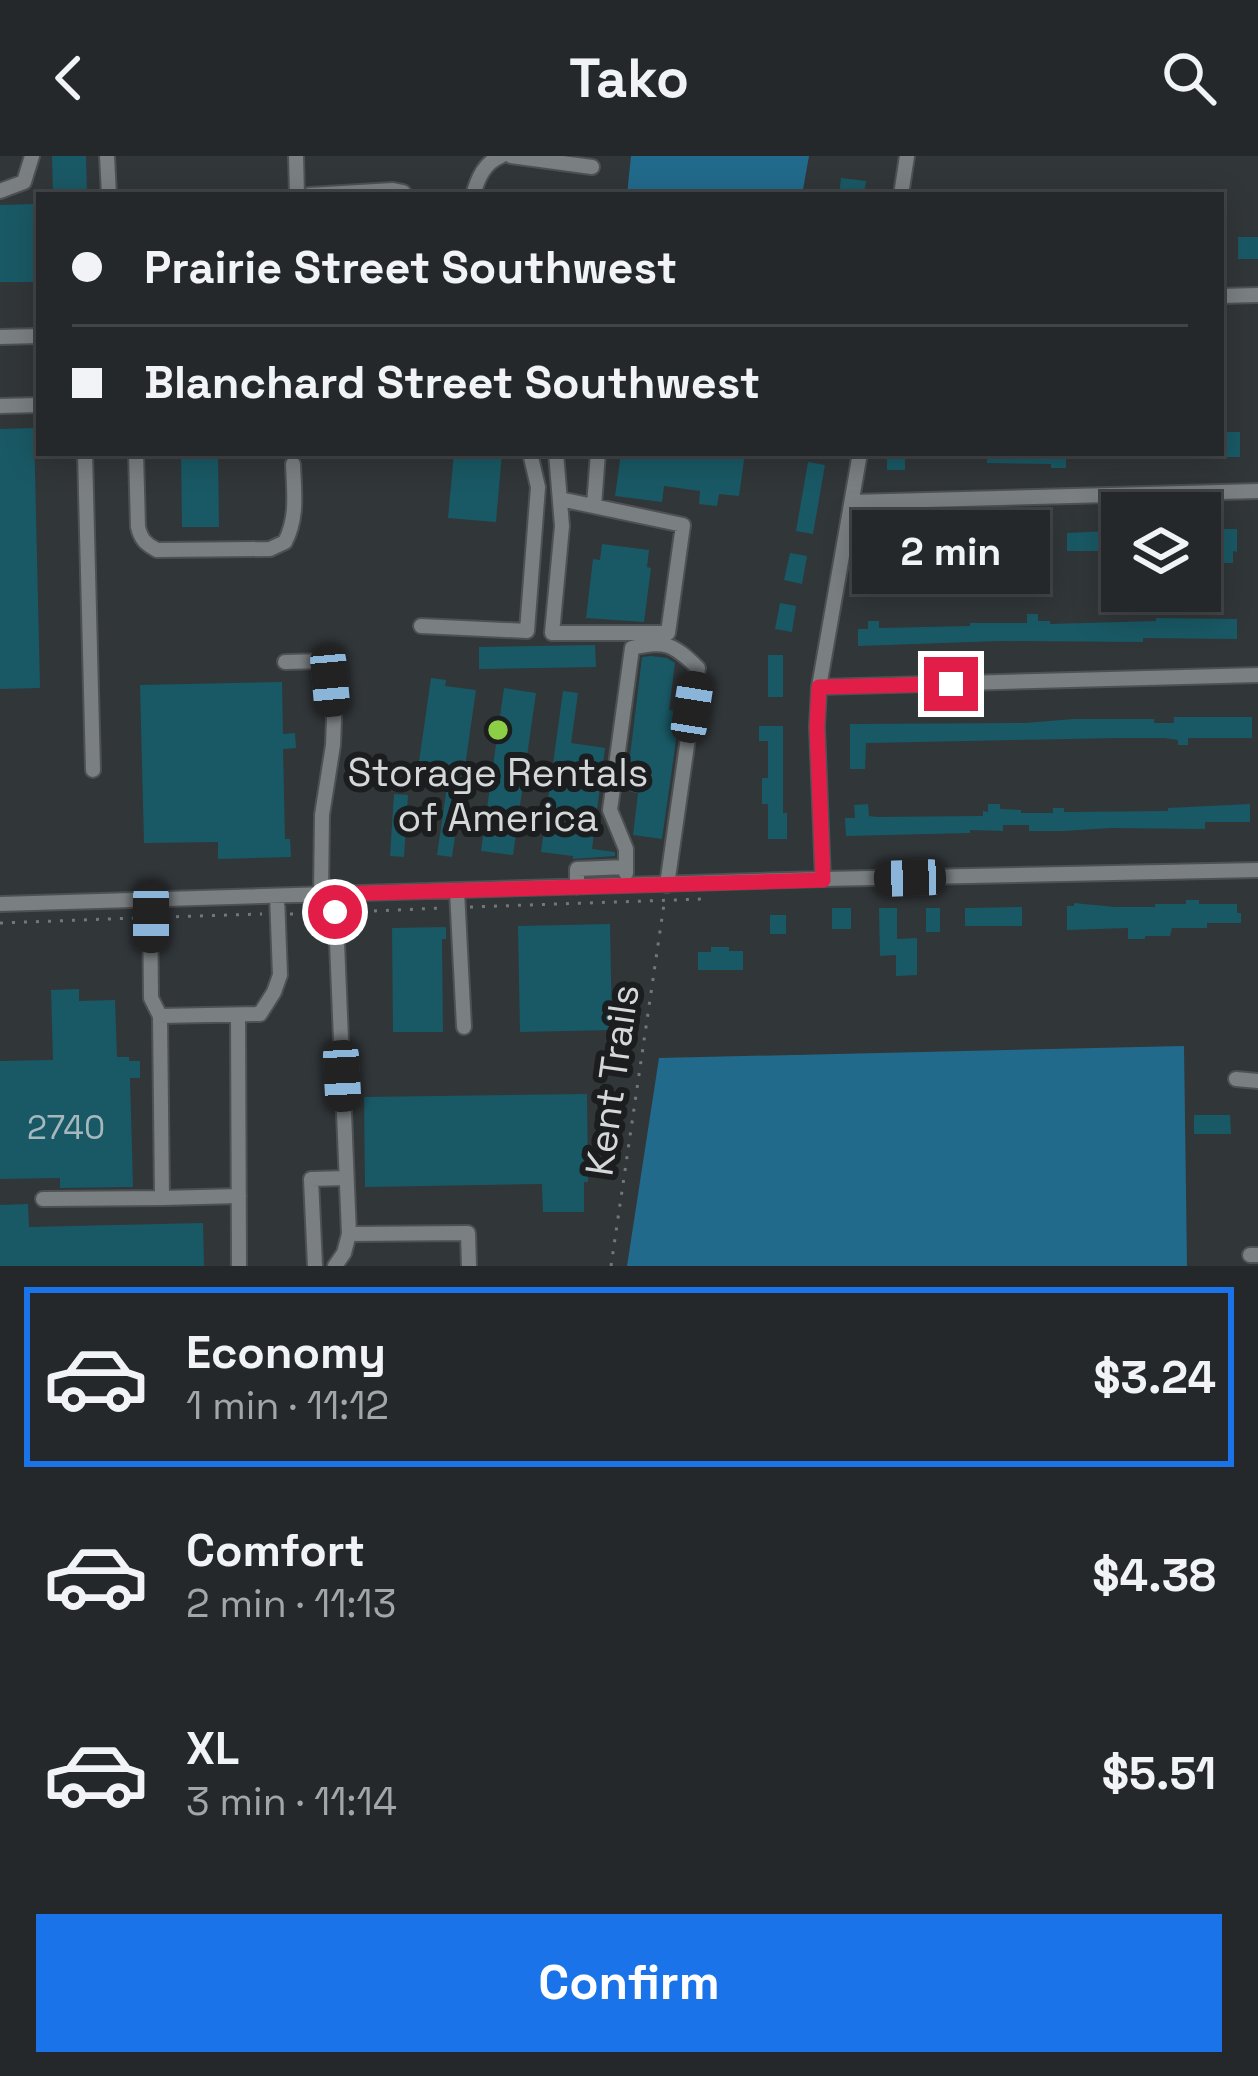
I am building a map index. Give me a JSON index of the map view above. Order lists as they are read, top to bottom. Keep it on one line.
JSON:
{"streets":{"path":["Kent Trails"]},"places":["Storage Rentals of America"],"house_numbers":["2740"],"page":{"header":"Tako","banner":["Prairie Street Southwest","Blanchard Street Southwest"],"bubble":"2 min","list":[{"name":"Economy","note":"1 min · 11:12","value":"$3.24"},{"name":"Comfort","note":"2 min · 11:13","value":"$4.38"},{"name":"XL","note":"3 min · 11:14","value":"$5.51"}],"buttons":"Confirm"}}
